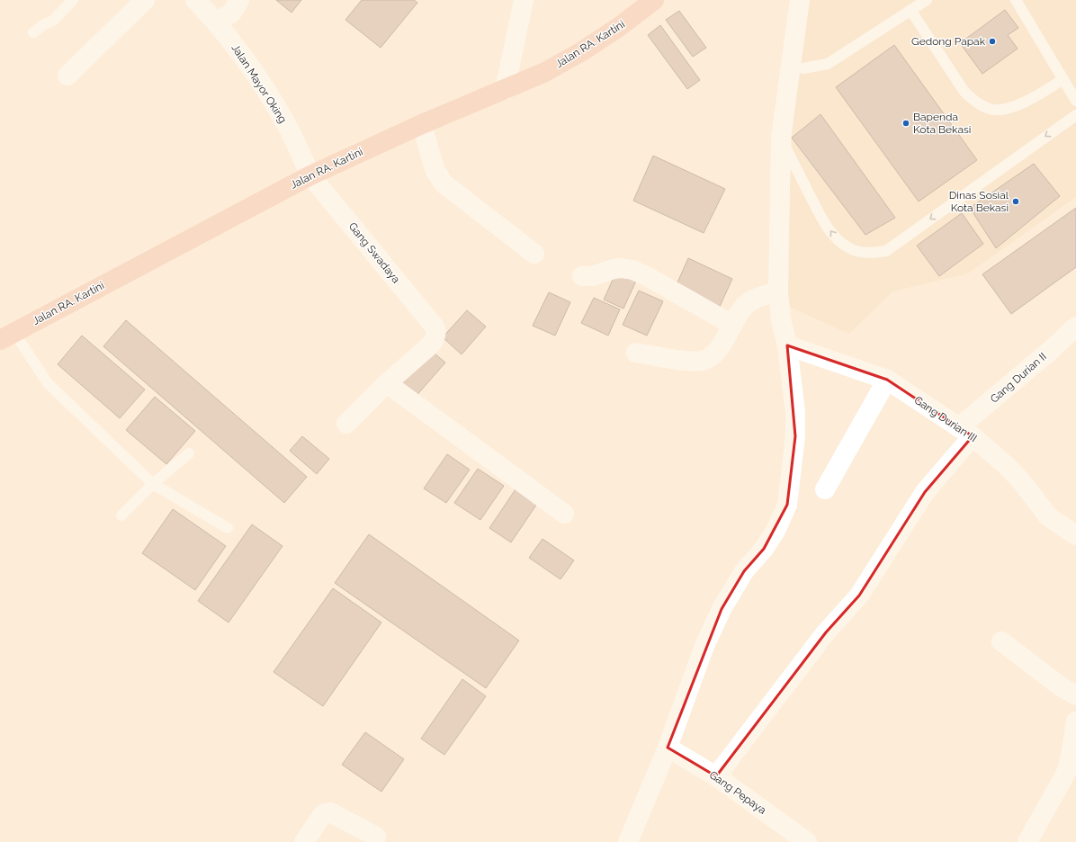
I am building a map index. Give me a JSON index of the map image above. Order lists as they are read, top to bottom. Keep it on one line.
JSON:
{"streets":{"main road":["Jalan RA. Kartini"],"street":["Jalan Mayor Oking","Gang Swadaya","Gang Durian II","Gang Durian III","Gang Pepaya"]},"crossings":[["Jalan RA. Kartini","Jalan Mayor Oking"],["Jalan RA. Kartini","Gang Swadaya"],["Jalan Mayor Oking","Gang Swadaya"],["Gang Durian II","Gang Durian III"],["Gang Durian II","Gang Pepaya"]],"places":["Gedong Papak","Bapenda Kota Bekasi","Dinas Sosial Kota Bekasi"]}
